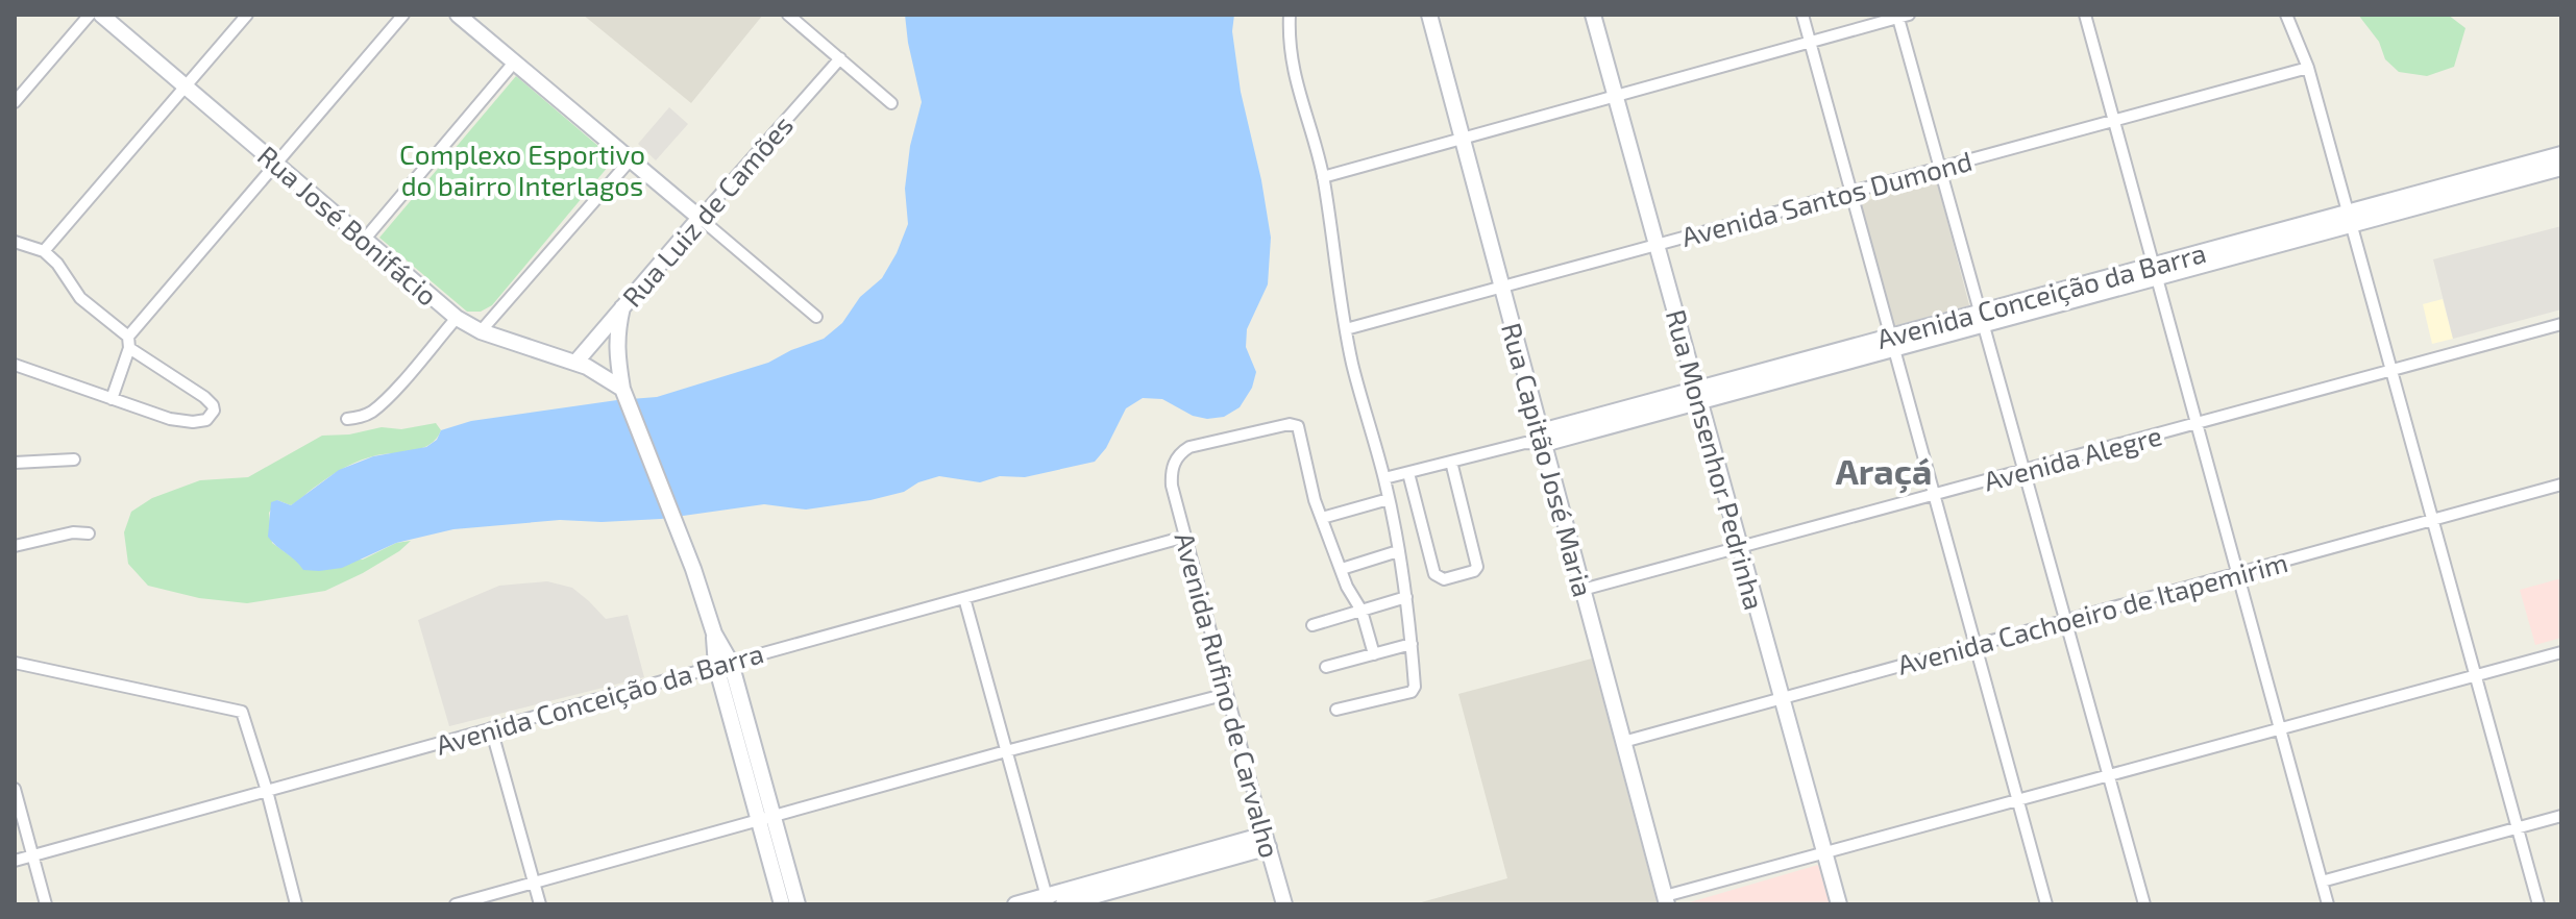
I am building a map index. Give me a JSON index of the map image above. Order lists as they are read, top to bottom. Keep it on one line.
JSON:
{"streets":{"main road":["Rua Luiz de Camões","Rua José Bonifácio","Avenida Conceição da Barra","Rua Capitão José Maria","Rua Monsenhor Pedrinha","Avenida Rufino de Carvalho"],"street":["Avenida Santos Dumond","Avenida Alegre","Avenida Cachoeiro de Itapemirim"]},"crossings":[["Avenida Santos Dumond","Rua Capitão José Maria"],["Avenida Santos Dumond","Rua Monsenhor Pedrinha"],["Rua Luiz de Camões","Rua José Bonifácio"],["Avenida Conceição da Barra","Rua Capitão José Maria"],["Avenida Conceição da Barra","Rua Monsenhor Pedrinha"],["Avenida Conceição da Barra","Avenida Rufino de Carvalho"],["Avenida Alegre","Rua Capitão José Maria"],["Avenida Alegre","Rua Monsenhor Pedrinha"],["Rua Capitão José Maria","Avenida Cachoeiro de Itapemirim"],["Rua Monsenhor Pedrinha","Avenida Cachoeiro de Itapemirim"]],"districts":["Araçá"],"parks":["Complexo Esportivo do bairro Interlagos"]}
